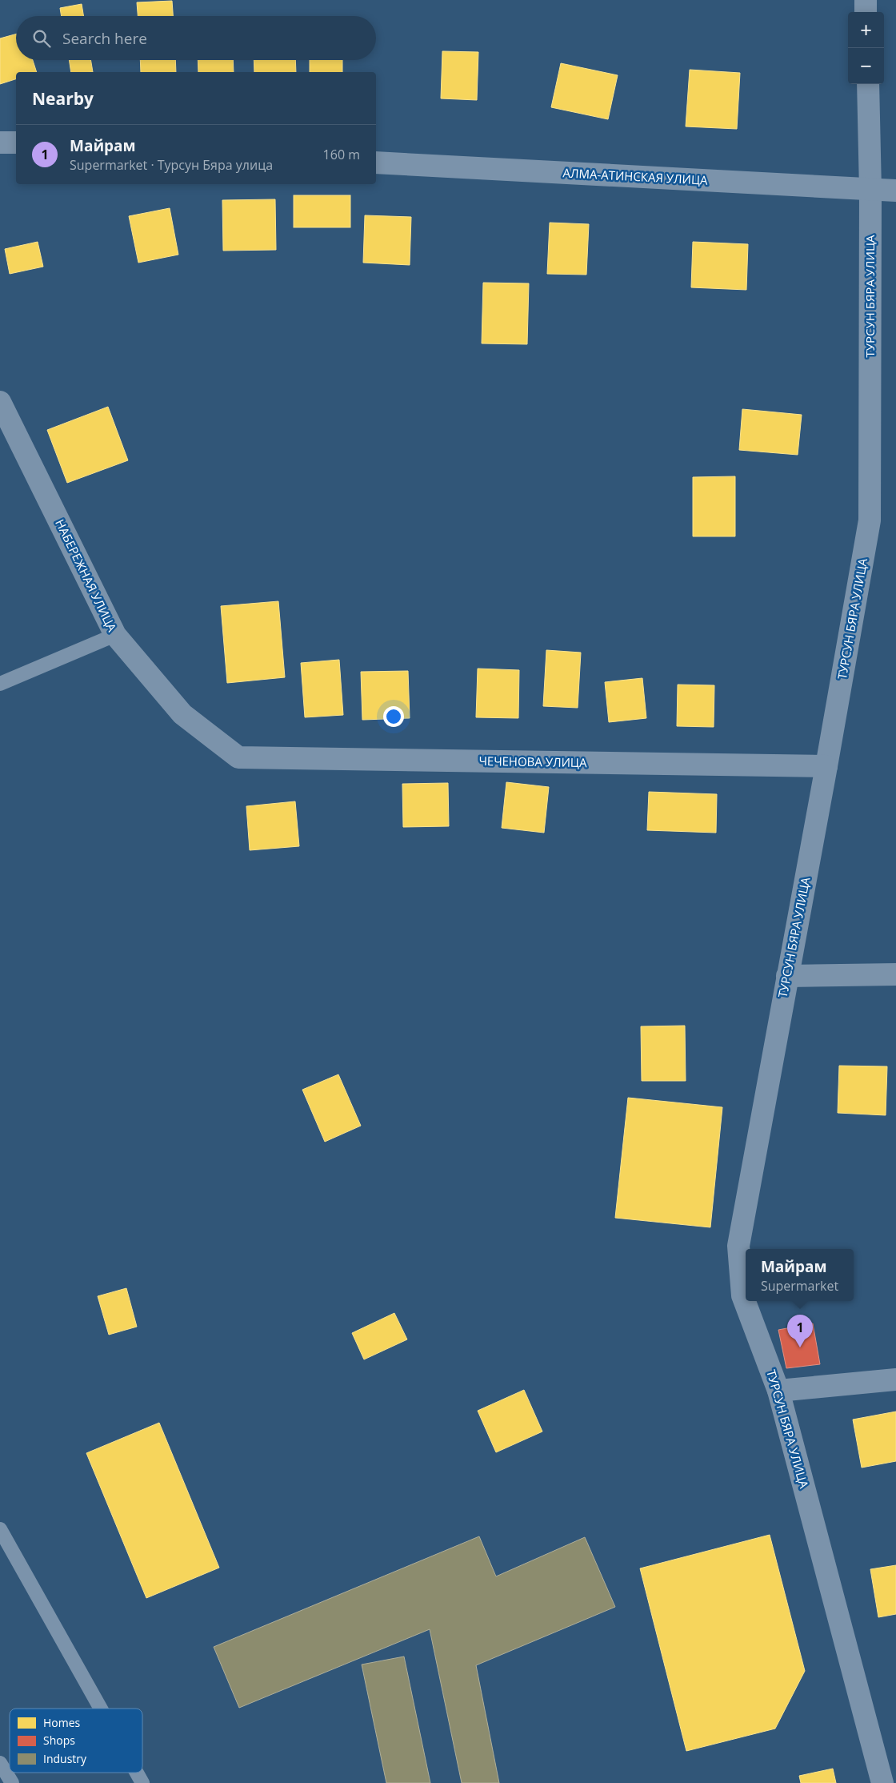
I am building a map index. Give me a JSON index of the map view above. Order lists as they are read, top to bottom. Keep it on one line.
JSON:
{"streets":{"street":["АЛМА-АТИНСКАЯ УЛИЦА","ТУРСУН БЯРА УЛИЦА","НАБЕРЕЖНАЯ УЛИЦА","ЧЕЧЕНОВА УЛИЦА"]},"crossings":[["АЛМА-АТИНСКАЯ УЛИЦА","ТУРСУН БЯРА УЛИЦА"],["ТУРСУН БЯРА УЛИЦА","ЧЕЧЕНОВА УЛИЦА"],["НАБЕРЕЖНАЯ УЛИЦА","ЧЕЧЕНОВА УЛИЦА"]],"legend":["Homes","Shops","Industry"],"page":{"map_buttons":["+","−"],"search":"Search here","heading":"Nearby","list":[{"mark":"1","name":"Майрам","note":"Supermarket · Турсун Бяра улица","value":"160 m"}],"popup":["Майрам","Supermarket"],"pins":"1"}}
